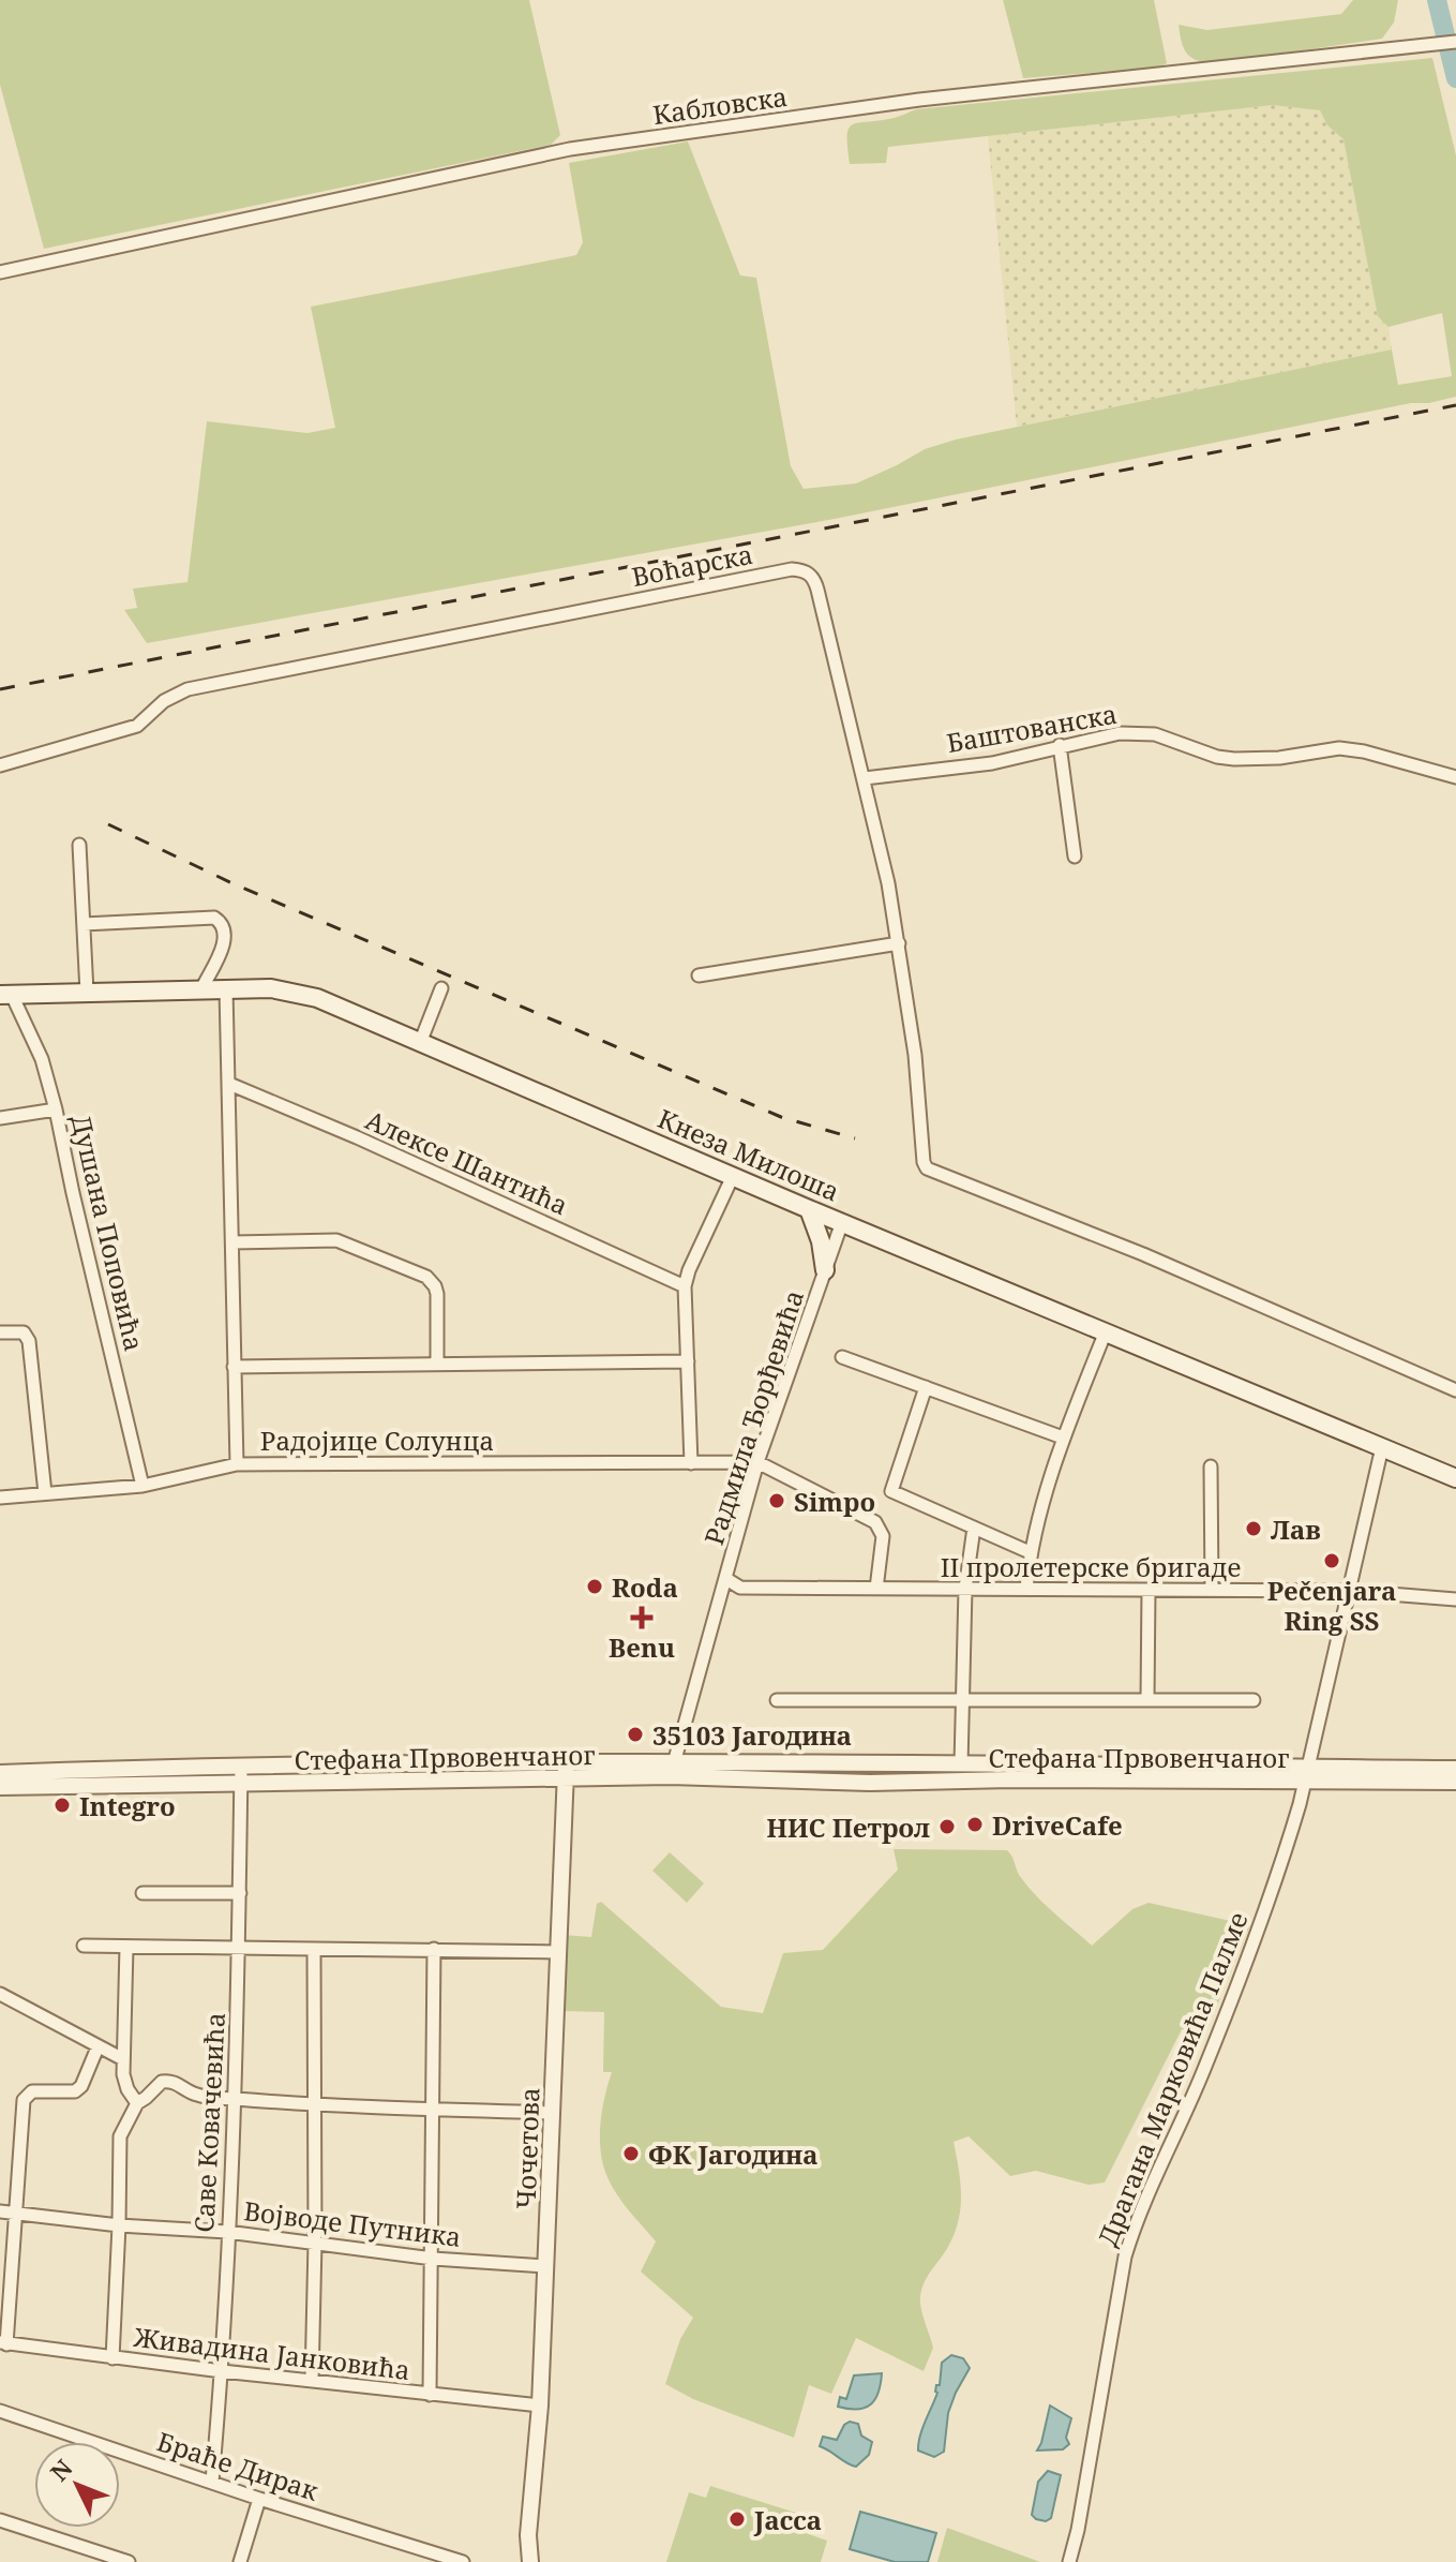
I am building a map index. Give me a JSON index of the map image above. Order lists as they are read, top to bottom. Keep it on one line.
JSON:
{"streets":{"main road":["Кнеза Милоша"],"street":["Кабловска","Воћарска","Баштованска","Алексе Шантића","Душана Поповића","Радмила Ђорђевића","Радојице Солунца","II пролетерске бригаде","Стефана Првовенчаног","Драгана Марковића Палме","Саве Ковачевића","Чочетова","Војводе Путника","Живадина Јанковића","Браће Дирак"]},"crossings":[["Воћарска","Баштованска"],["Кнеза Милоша","Душана Поповића"],["Кнеза Милоша","Радмила Ђорђевића"],["Кнеза Милоша","Драгана Марковића Палме"],["Душана Поповића","Радојице Солунца"],["Радмила Ђорђевића","Радојице Солунца"],["Радмила Ђорђевића","II пролетерске бригаде"],["Радмила Ђорђевића","Стефана Првовенчаног"],["II пролетерске бригаде","Драгана Марковића Палме"],["Стефана Првовенчаног","Драгана Марковића Палме"],["Стефана Првовенчаног","Саве Ковачевића"],["Стефана Првовенчаног","Чочетова"],["Саве Ковачевића","Војводе Путника"],["Саве Ковачевића","Живадина Јанковића"],["Саве Ковачевића","Браће Дирак"],["Чочетова","Војводе Путника"],["Чочетова","Живадина Јанковића"]],"places":{"other":["Simpo","Лав","Pečenjara Ring SS","Roda","35103 Јагодина","Integro","DriveCafe","НИС Петрол","ФК Јагодина","Јасса"],"health":["Benu"]},"north":"top left"}
